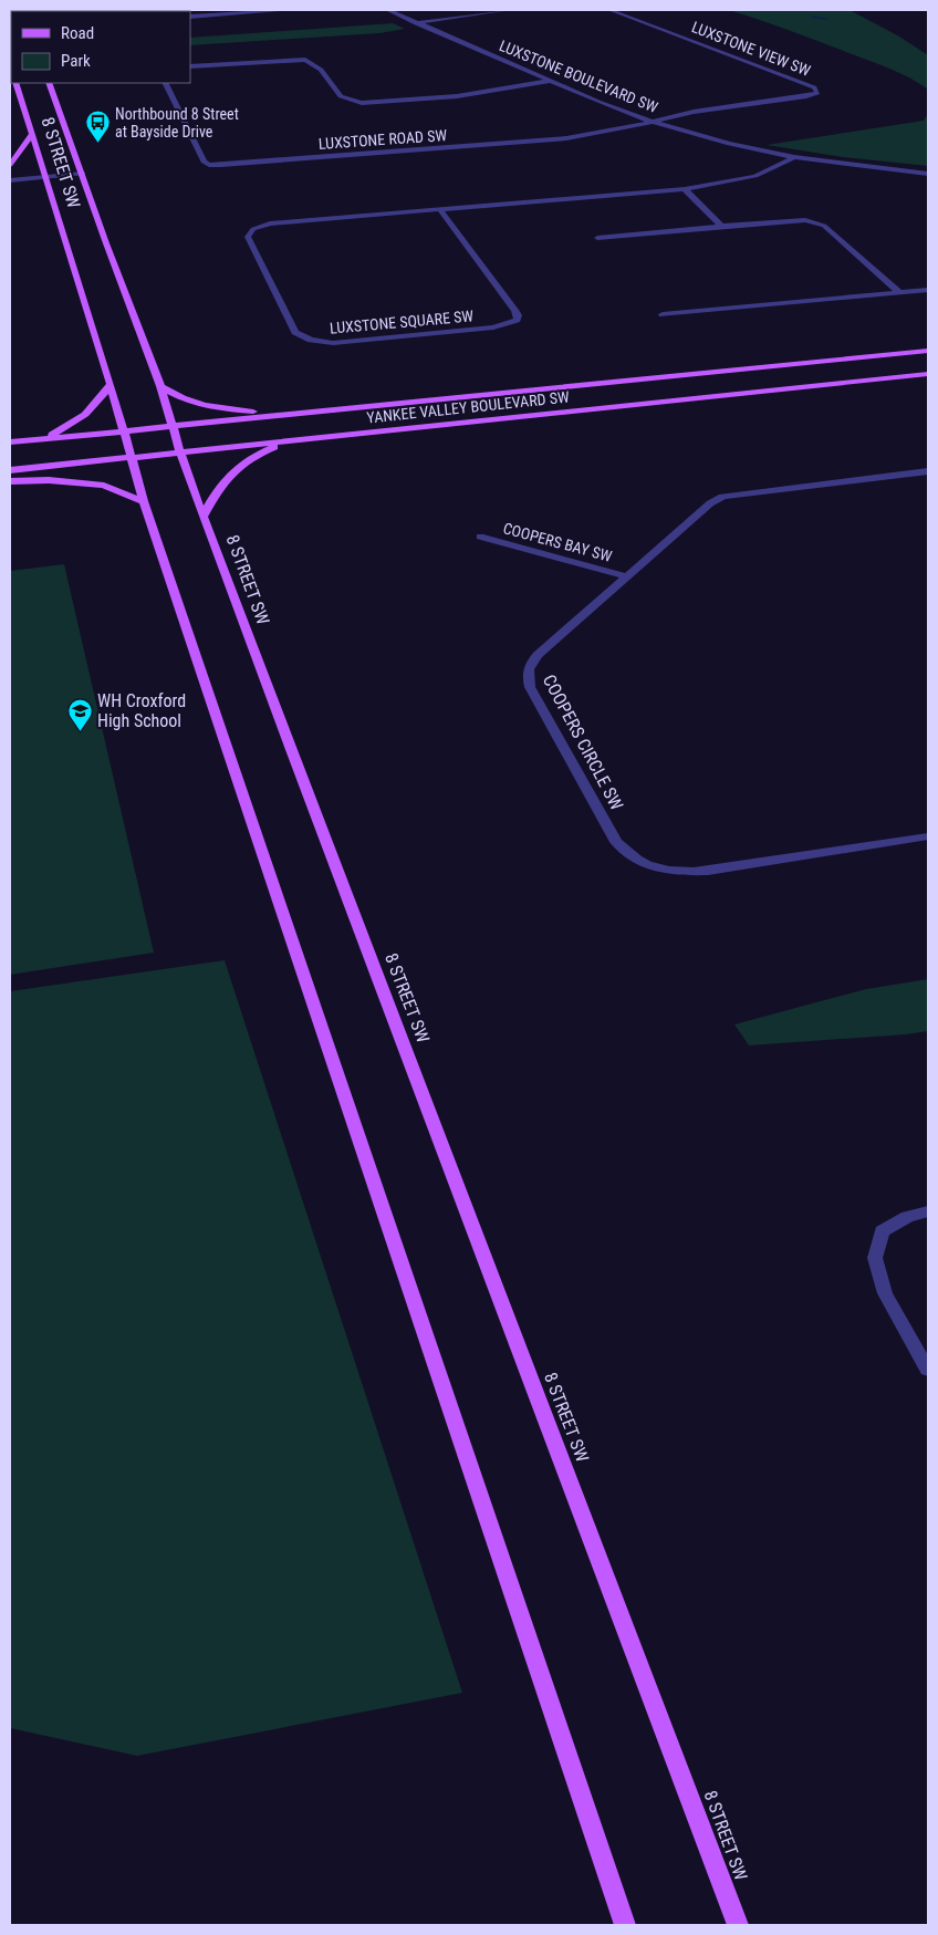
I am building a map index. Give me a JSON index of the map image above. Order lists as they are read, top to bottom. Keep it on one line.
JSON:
{"streets":{"main road":["8 STREET SW","YANKEE VALLEY BOULEVARD SW"],"street":["LUXSTONE VIEW SW","LUXSTONE BOULEVARD SW","LUXSTONE ROAD SW","LUXSTONE SQUARE SW","COOPERS BAY SW","COOPERS CIRCLE SW"]},"crossings":[["LUXSTONE VIEW SW","LUXSTONE BOULEVARD SW"],["LUXSTONE VIEW SW","LUXSTONE ROAD SW"],["LUXSTONE BOULEVARD SW","LUXSTONE ROAD SW"],["LUXSTONE BOULEVARD SW","LUXSTONE SQUARE SW"],["8 STREET SW","YANKEE VALLEY BOULEVARD SW"],["COOPERS BAY SW","COOPERS CIRCLE SW"]],"places":{"bus stop":["Northbound 8 Street at Bayside Drive"],"school or university":["WH Croxford High School"]},"legend":["Road","Park"]}
